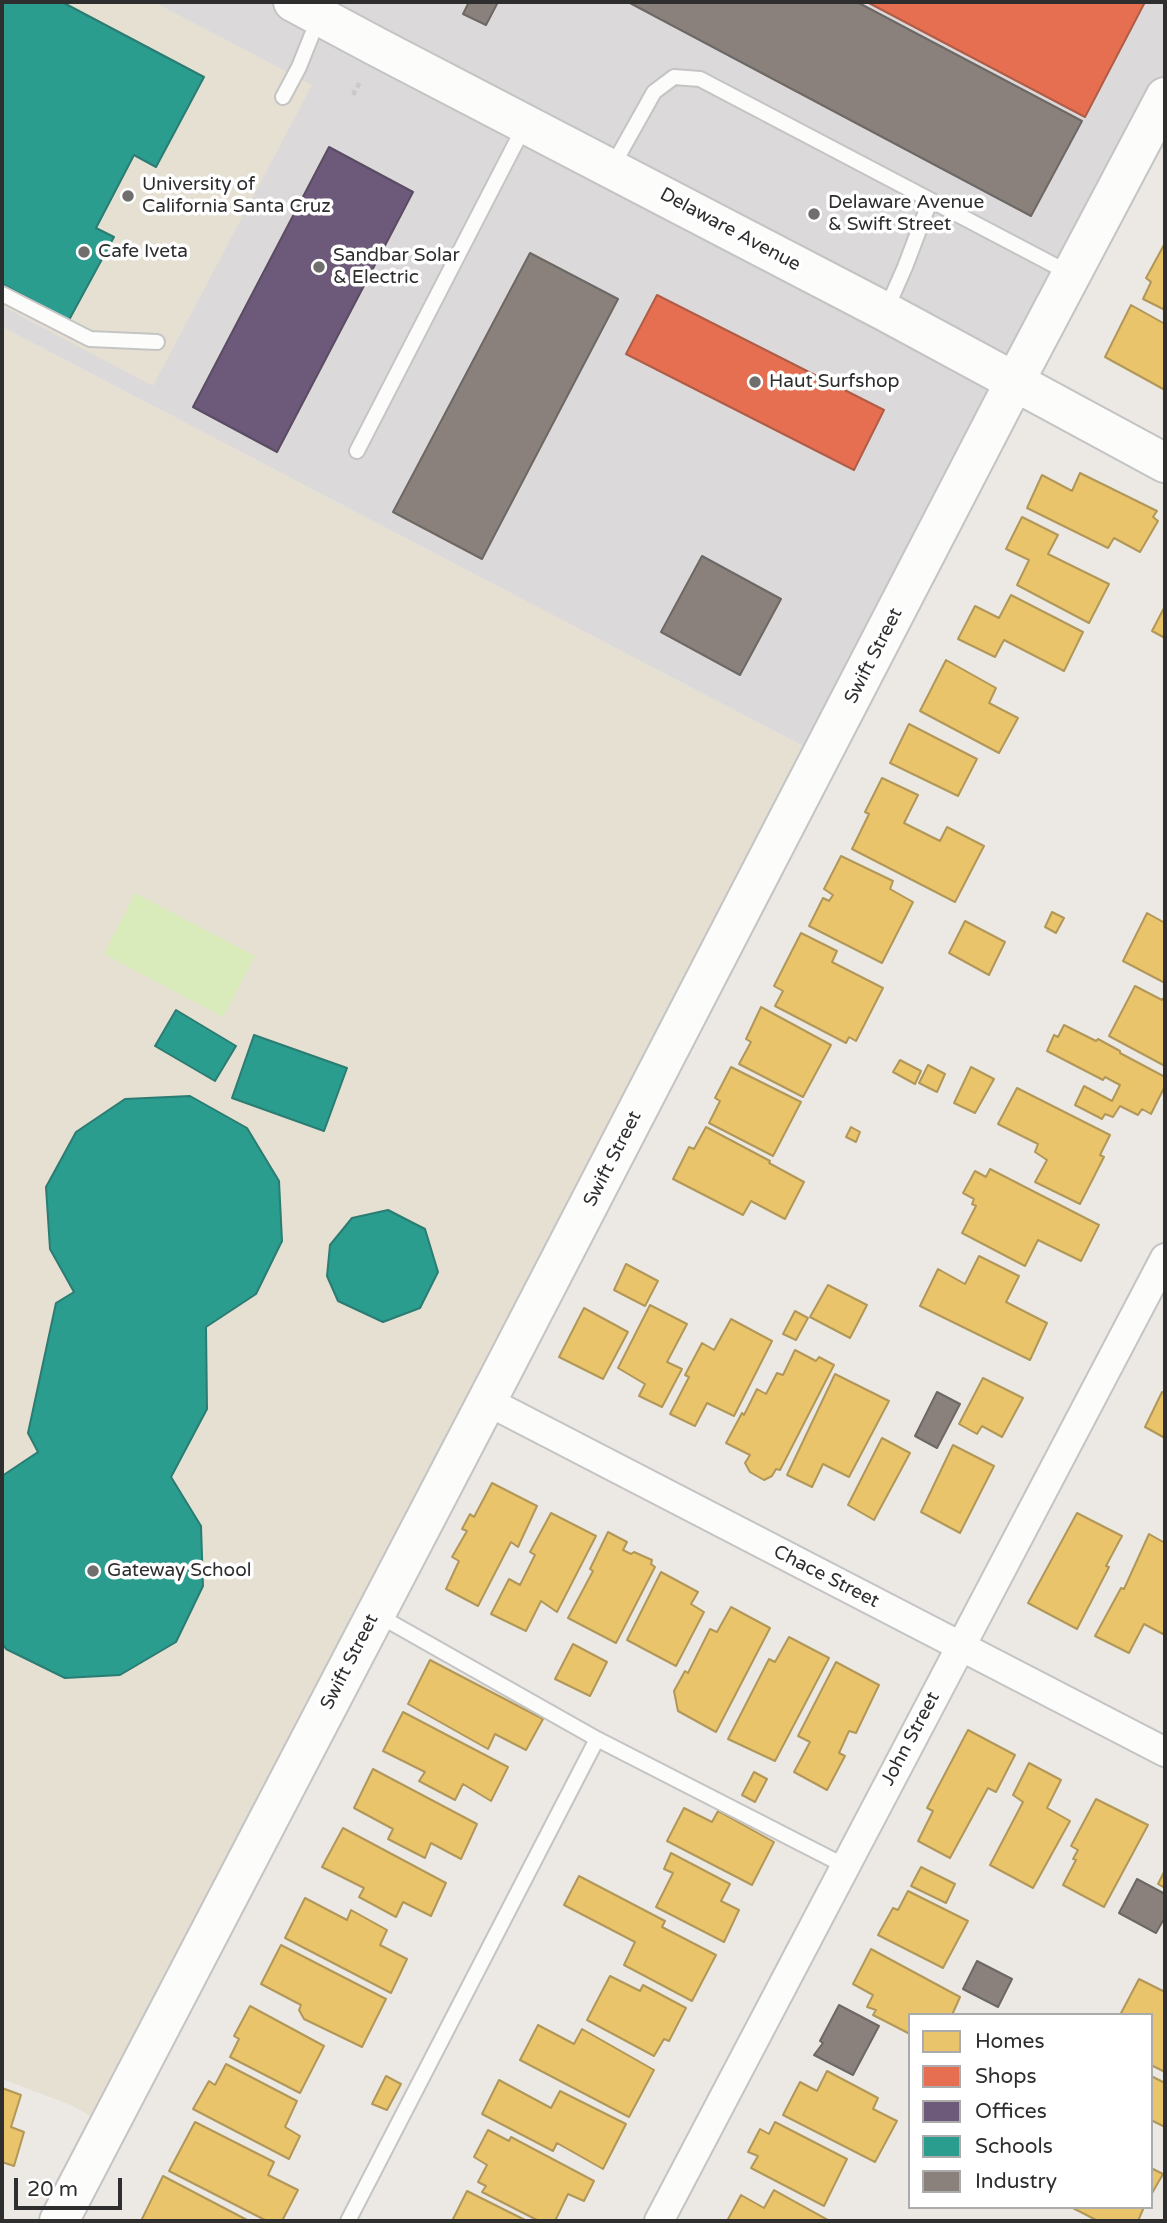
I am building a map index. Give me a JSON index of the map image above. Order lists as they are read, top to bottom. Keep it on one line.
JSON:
{"streets":{"street":["Delaware Avenue","Swift Street","Chace Street","John Street"]},"crossings":[["Delaware Avenue","Swift Street"],["Swift Street","Chace Street"],["Chace Street","John Street"]],"places":["University of California Santa Cruz","Delaware Avenue & Swift Street","Cafe Iveta","Sandbar Solar & Electric","Haut Surfshop","Gateway School"],"legend":["Homes","Shops","Offices","Schools","Industry"],"scale_bar":"20 m"}
